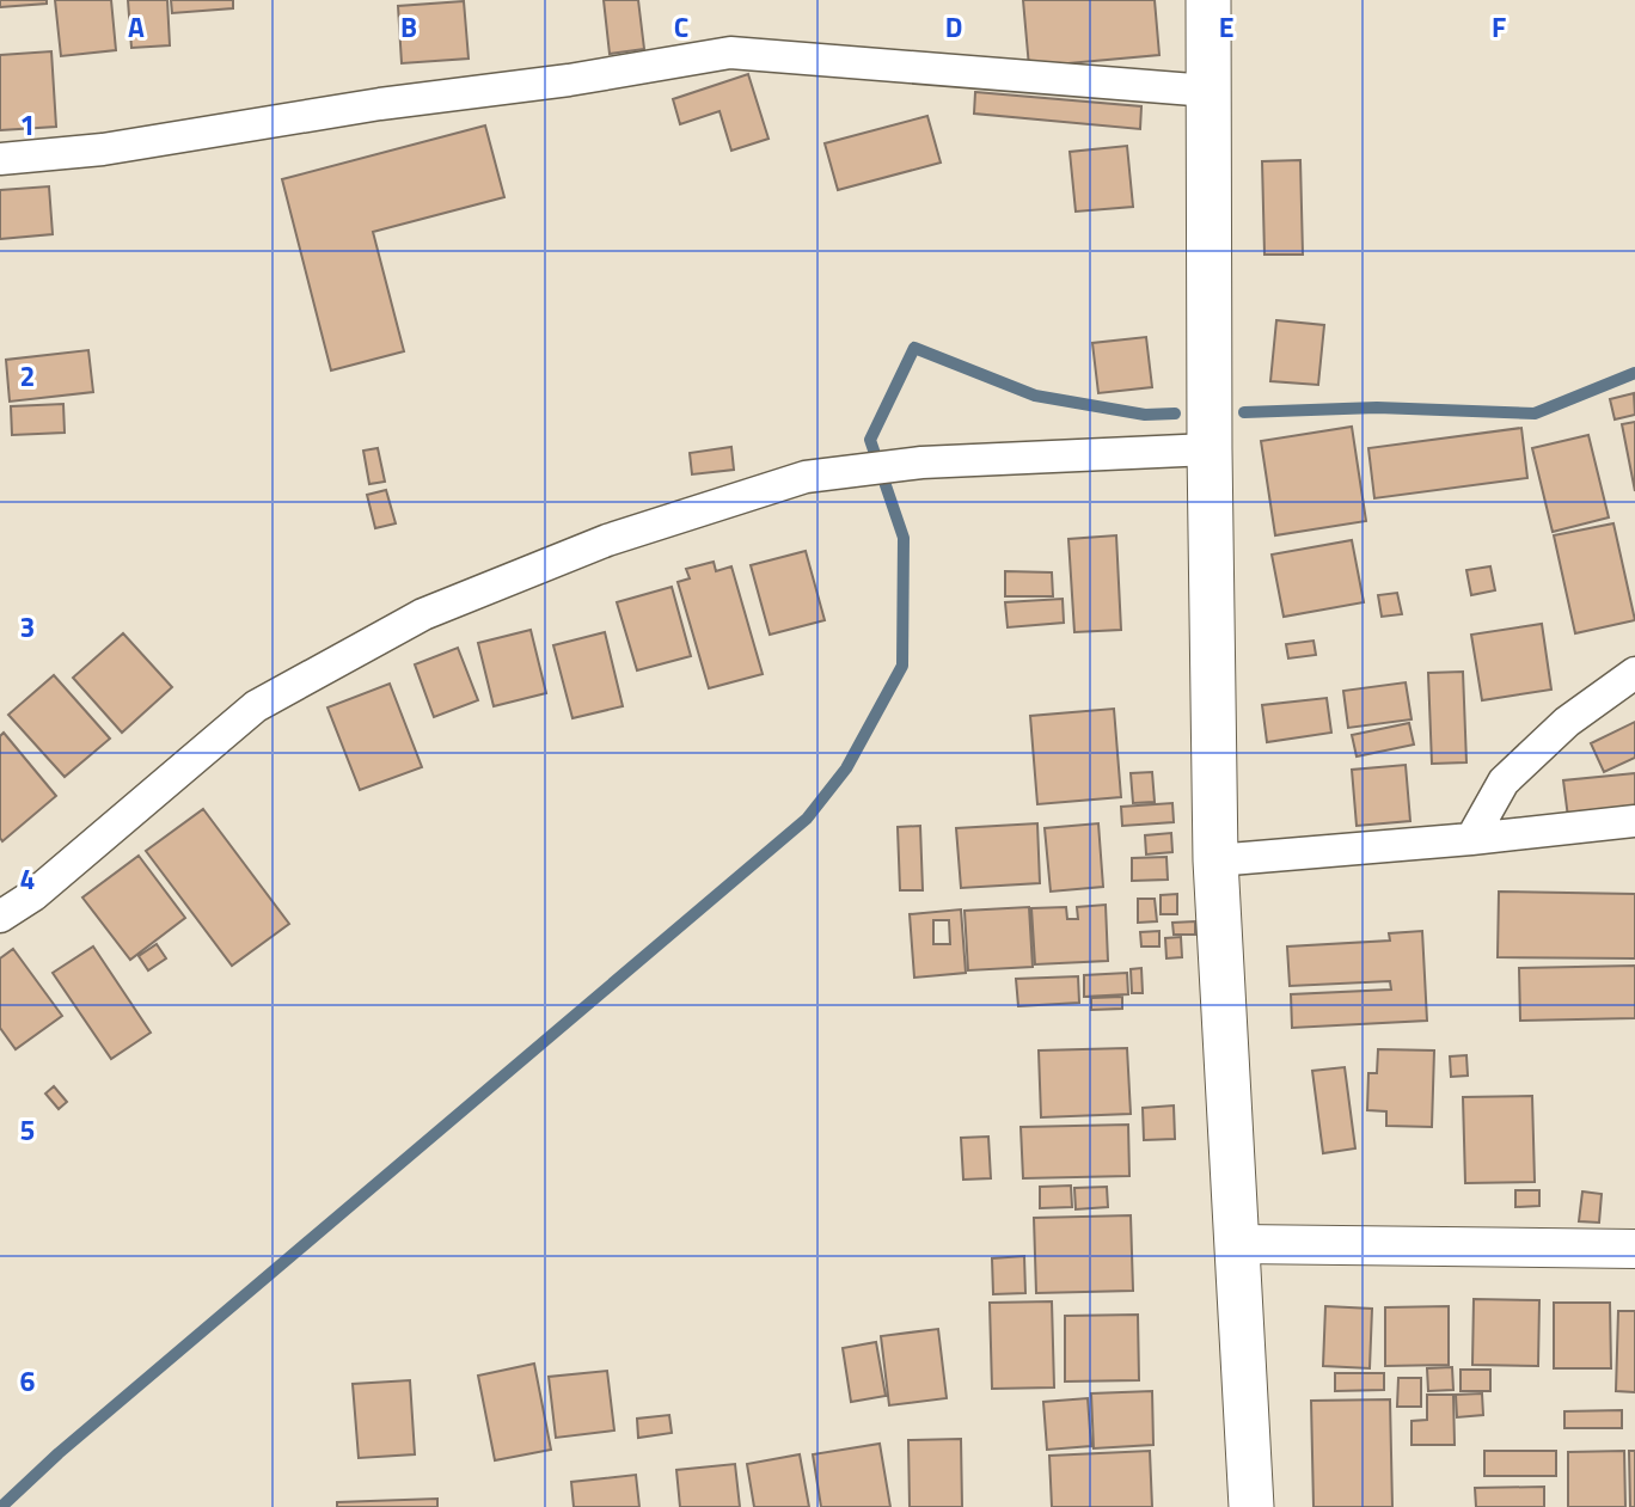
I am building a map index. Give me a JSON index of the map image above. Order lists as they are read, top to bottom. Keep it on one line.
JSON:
{"grid":{"columns":["A","B","C","D","E","F"],"rows":["1","2","3","4","5","6"]}}
